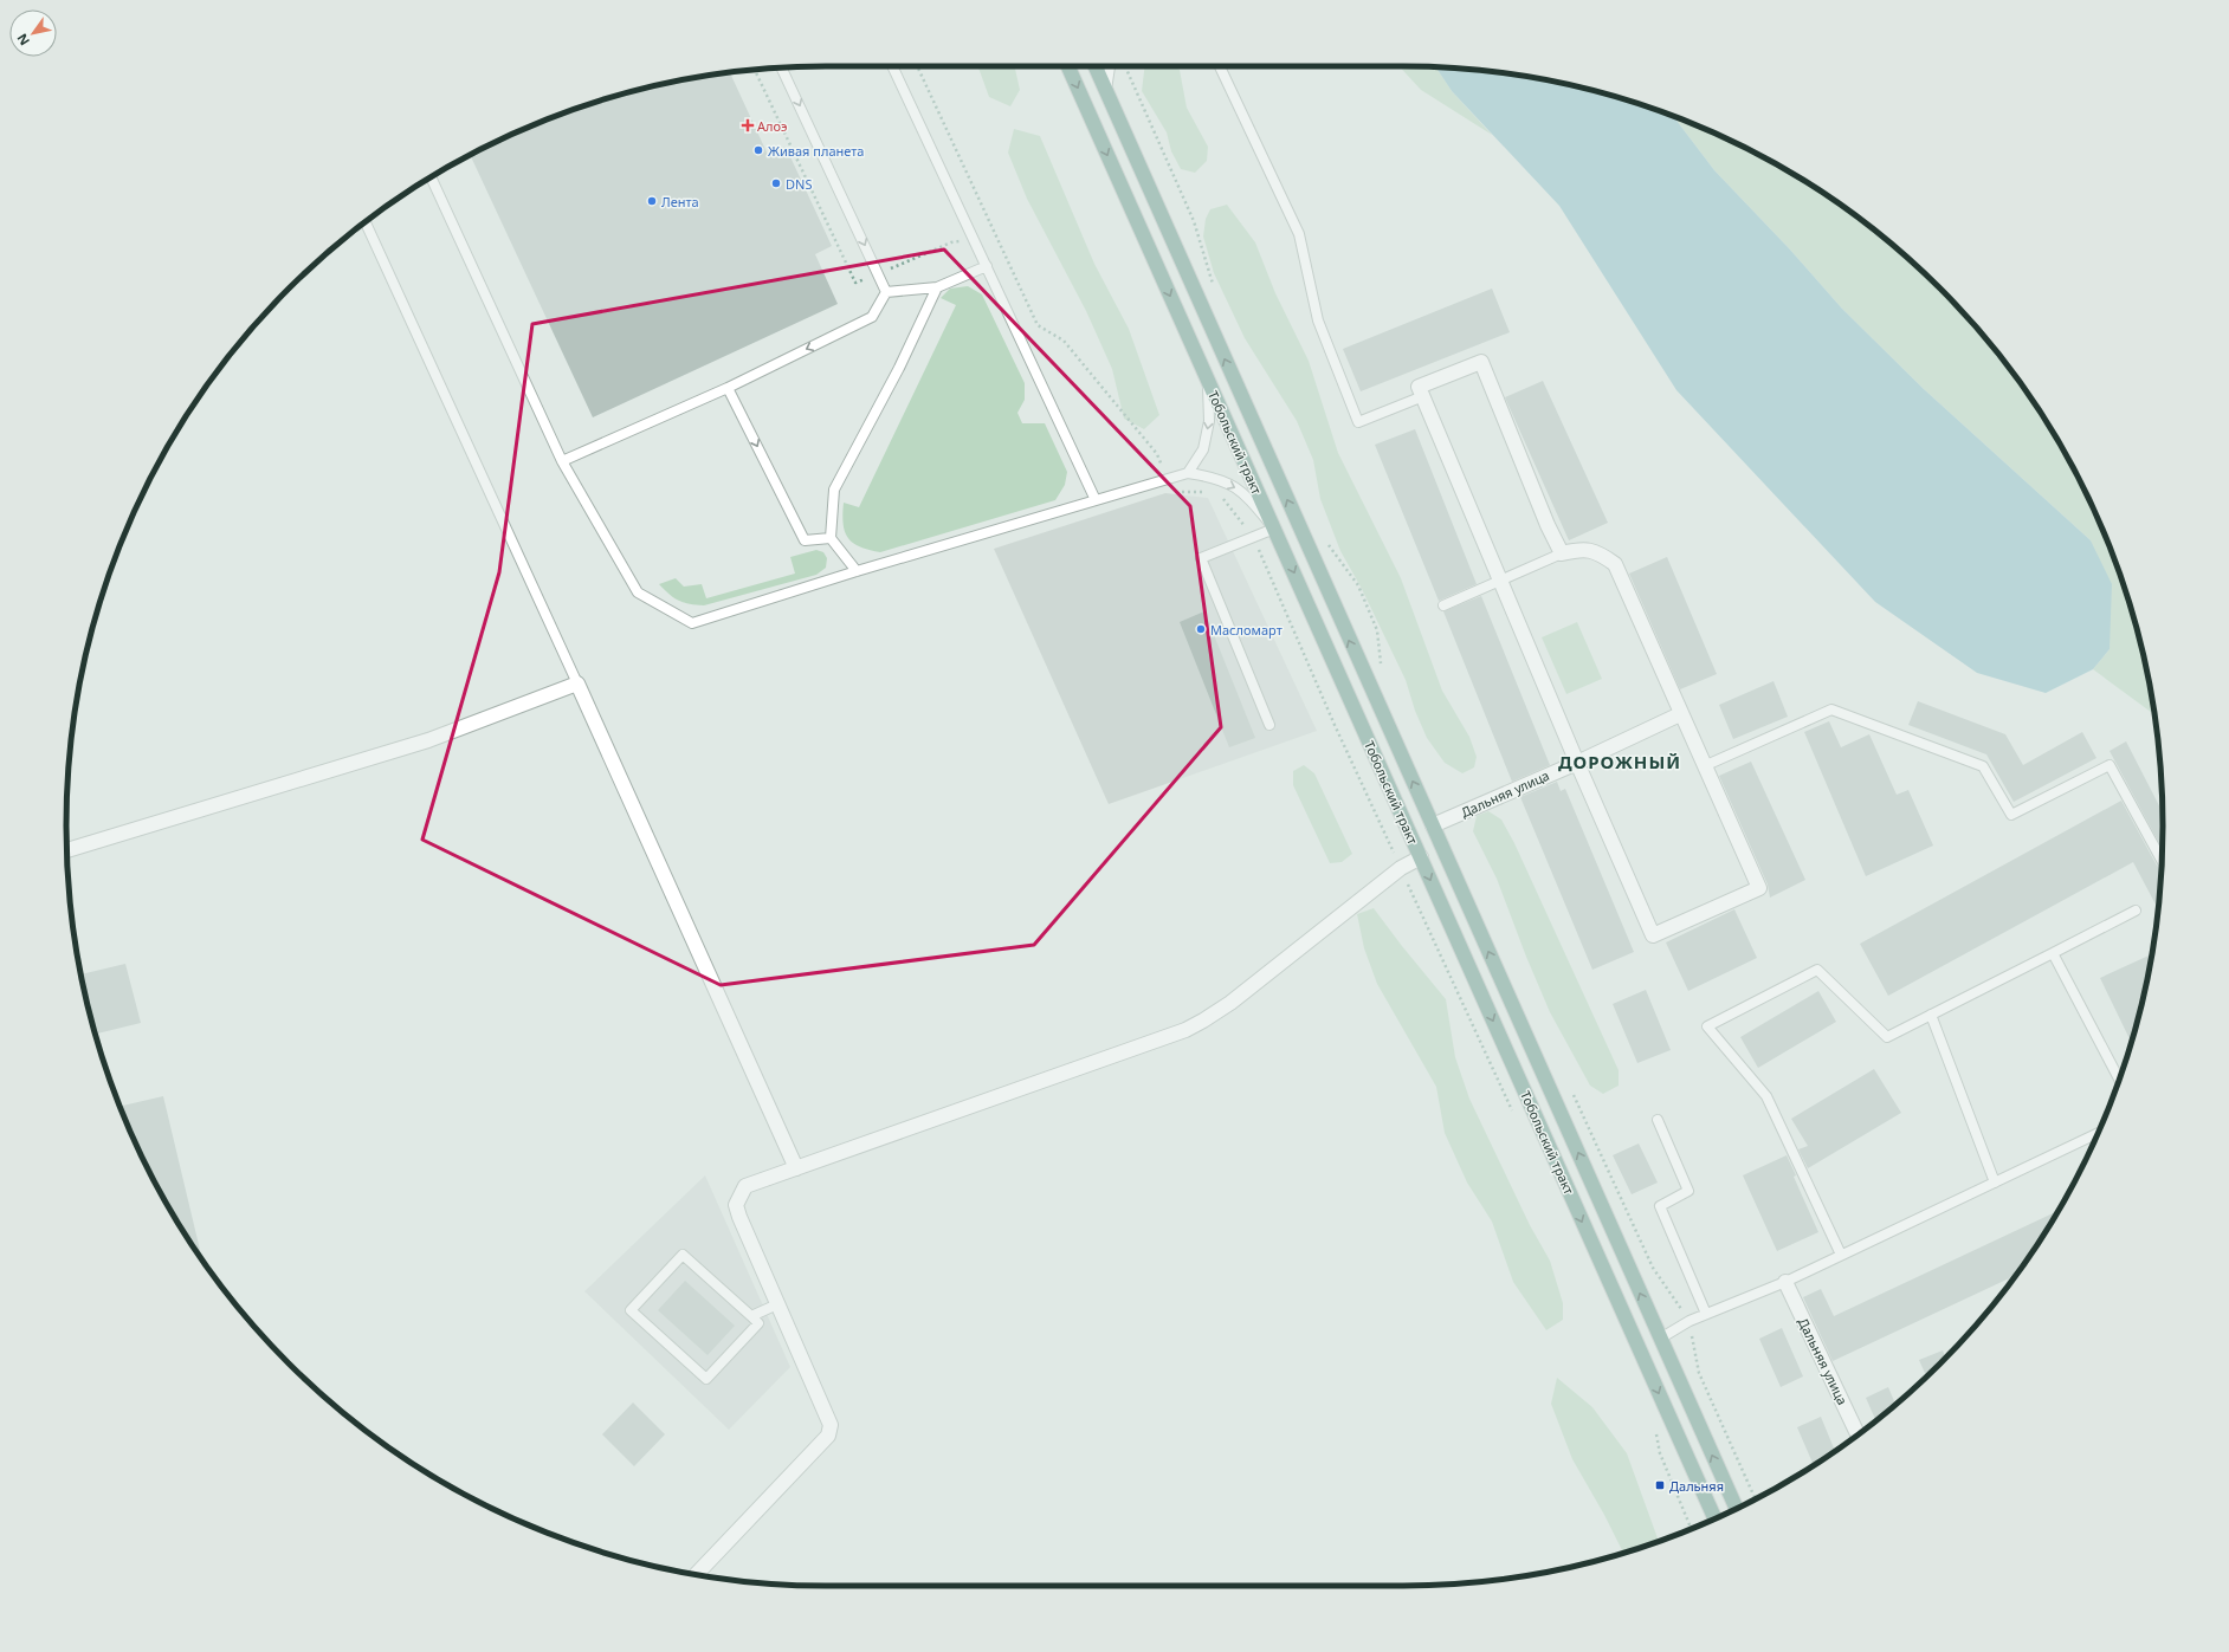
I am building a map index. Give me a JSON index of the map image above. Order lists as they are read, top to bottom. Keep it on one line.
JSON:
{"streets":{"main road":["Тобольский тракт"],"street":["Дальняя улица"]},"crossings":[["Тобольский тракт","Дальняя улица"]],"districts":["ДОРОЖНЫЙ"],"places":{"health":["Алоэ"],"other":["Живая планета","DNS","Лента","Масломарт"],"transit":["Дальняя"]},"north":"bottom left"}
